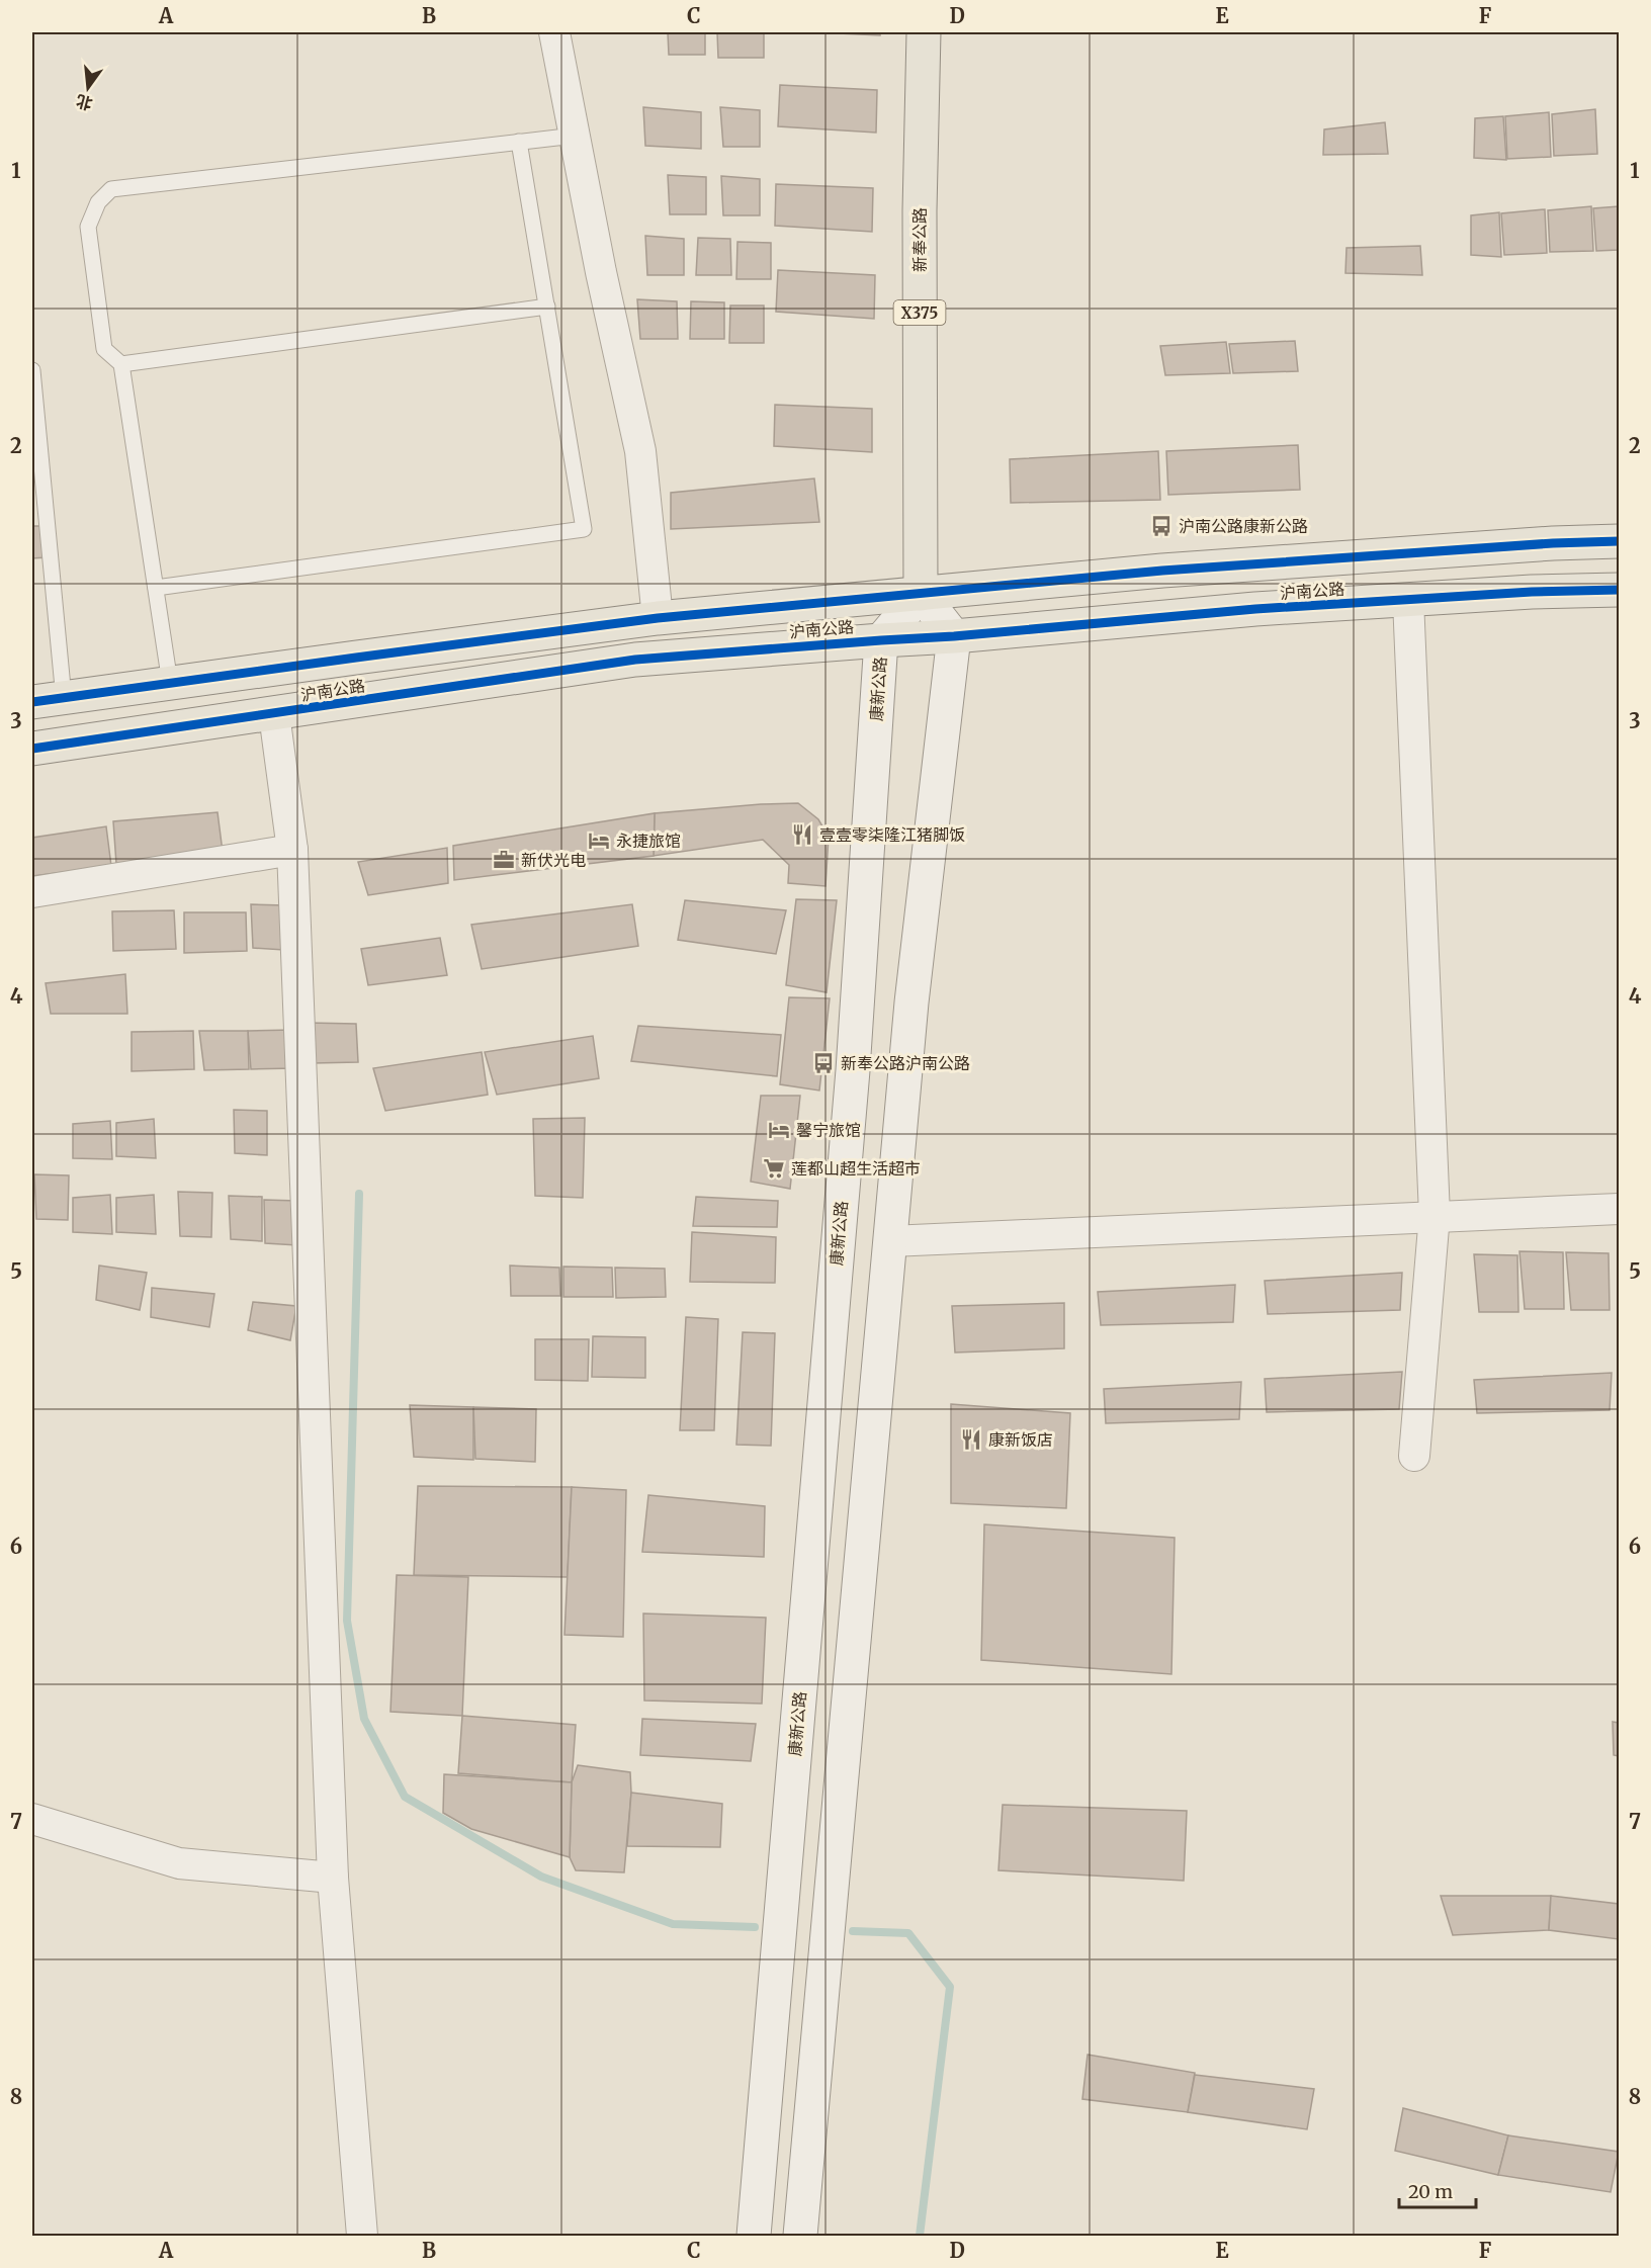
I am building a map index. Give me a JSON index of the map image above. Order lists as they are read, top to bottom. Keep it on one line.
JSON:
{"streets":{"main road":["新奉公路","X375","沪南公路","康新公路"]},"crossings":[["新奉公路","沪南公路"],["新奉公路","康新公路"],["沪南公路","康新公路"]],"places":{"bus stop":["沪南公路康新公路","新奉公路沪南公路"],"restaurant":["壹壹零柒隆江猪脚饭","康新饭店"],"hotel":["永捷旅馆","馨宁旅馆"],"office":["新伏光电"],"supermarket":["莲都山超生活超市"]},"scale_bar":"20 m","north":"bottom","grid":{"columns":["A","B","C","D","E","F"],"rows":["1","2","3","4","5","6","7","8"]}}
